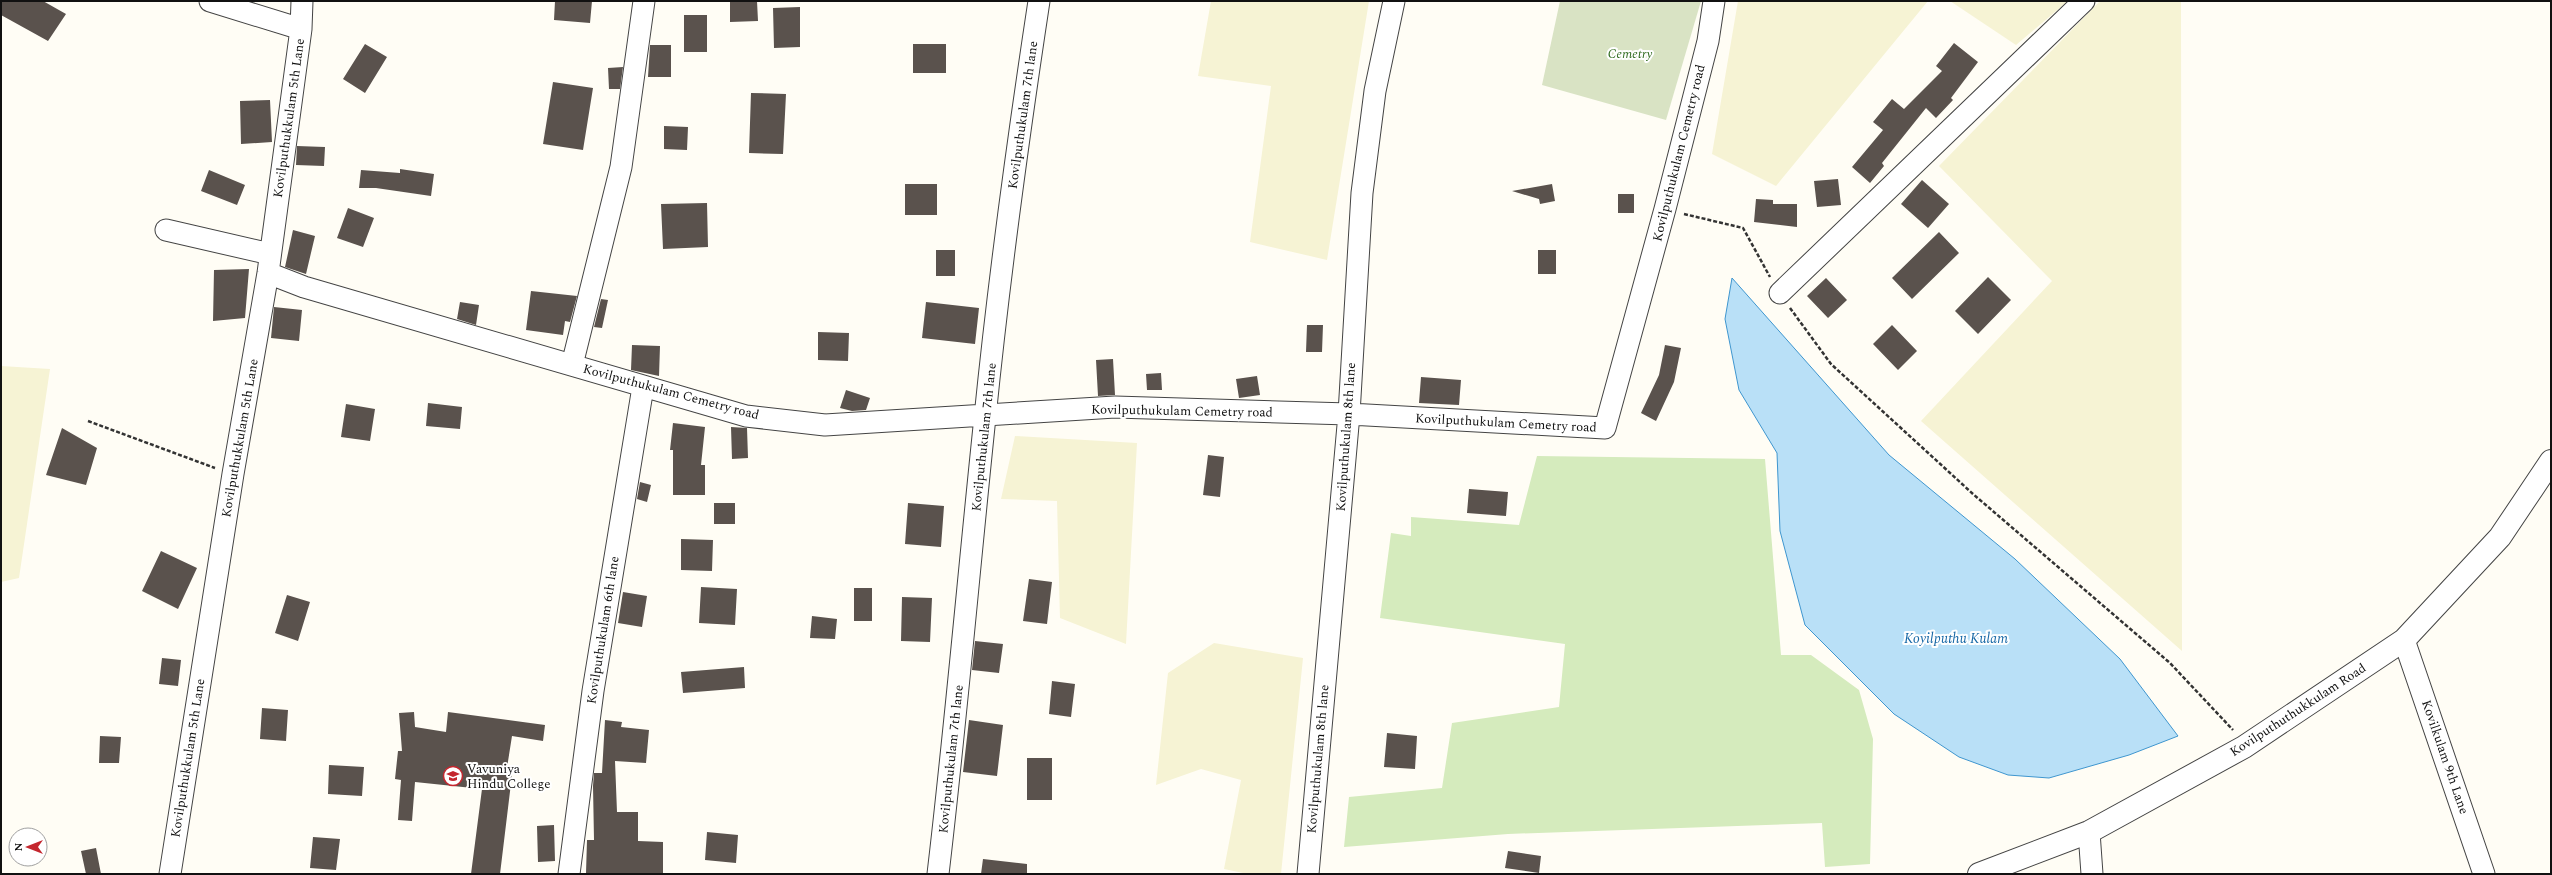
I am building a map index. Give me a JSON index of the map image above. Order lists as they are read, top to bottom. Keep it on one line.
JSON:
{"streets":{"street":["Kovilputhukulam 7th lane","Kovilputhukkulam 5th Lane","Kovilputhukulam Cemetry road","Kovilputhukulam 8th lane","Kovilputhukulam 6th lane","Kovilputhuthukkulam Road","Kovilkulam 9th Lane"]},"crossings":[["Kovilputhukulam 7th lane","Kovilputhukulam Cemetry road"],["Kovilputhukkulam 5th Lane","Kovilputhukulam Cemetry road"],["Kovilputhukulam Cemetry road","Kovilputhukulam 8th lane"],["Kovilputhukulam Cemetry road","Kovilputhukulam 6th lane"],["Kovilputhuthukkulam Road","Kovilkulam 9th Lane"]],"water":["Koyilputhu Kulam"],"parks":["Cemetry"],"places":{"school or university":["Vavuniya Hindu College"]},"north":"left"}
